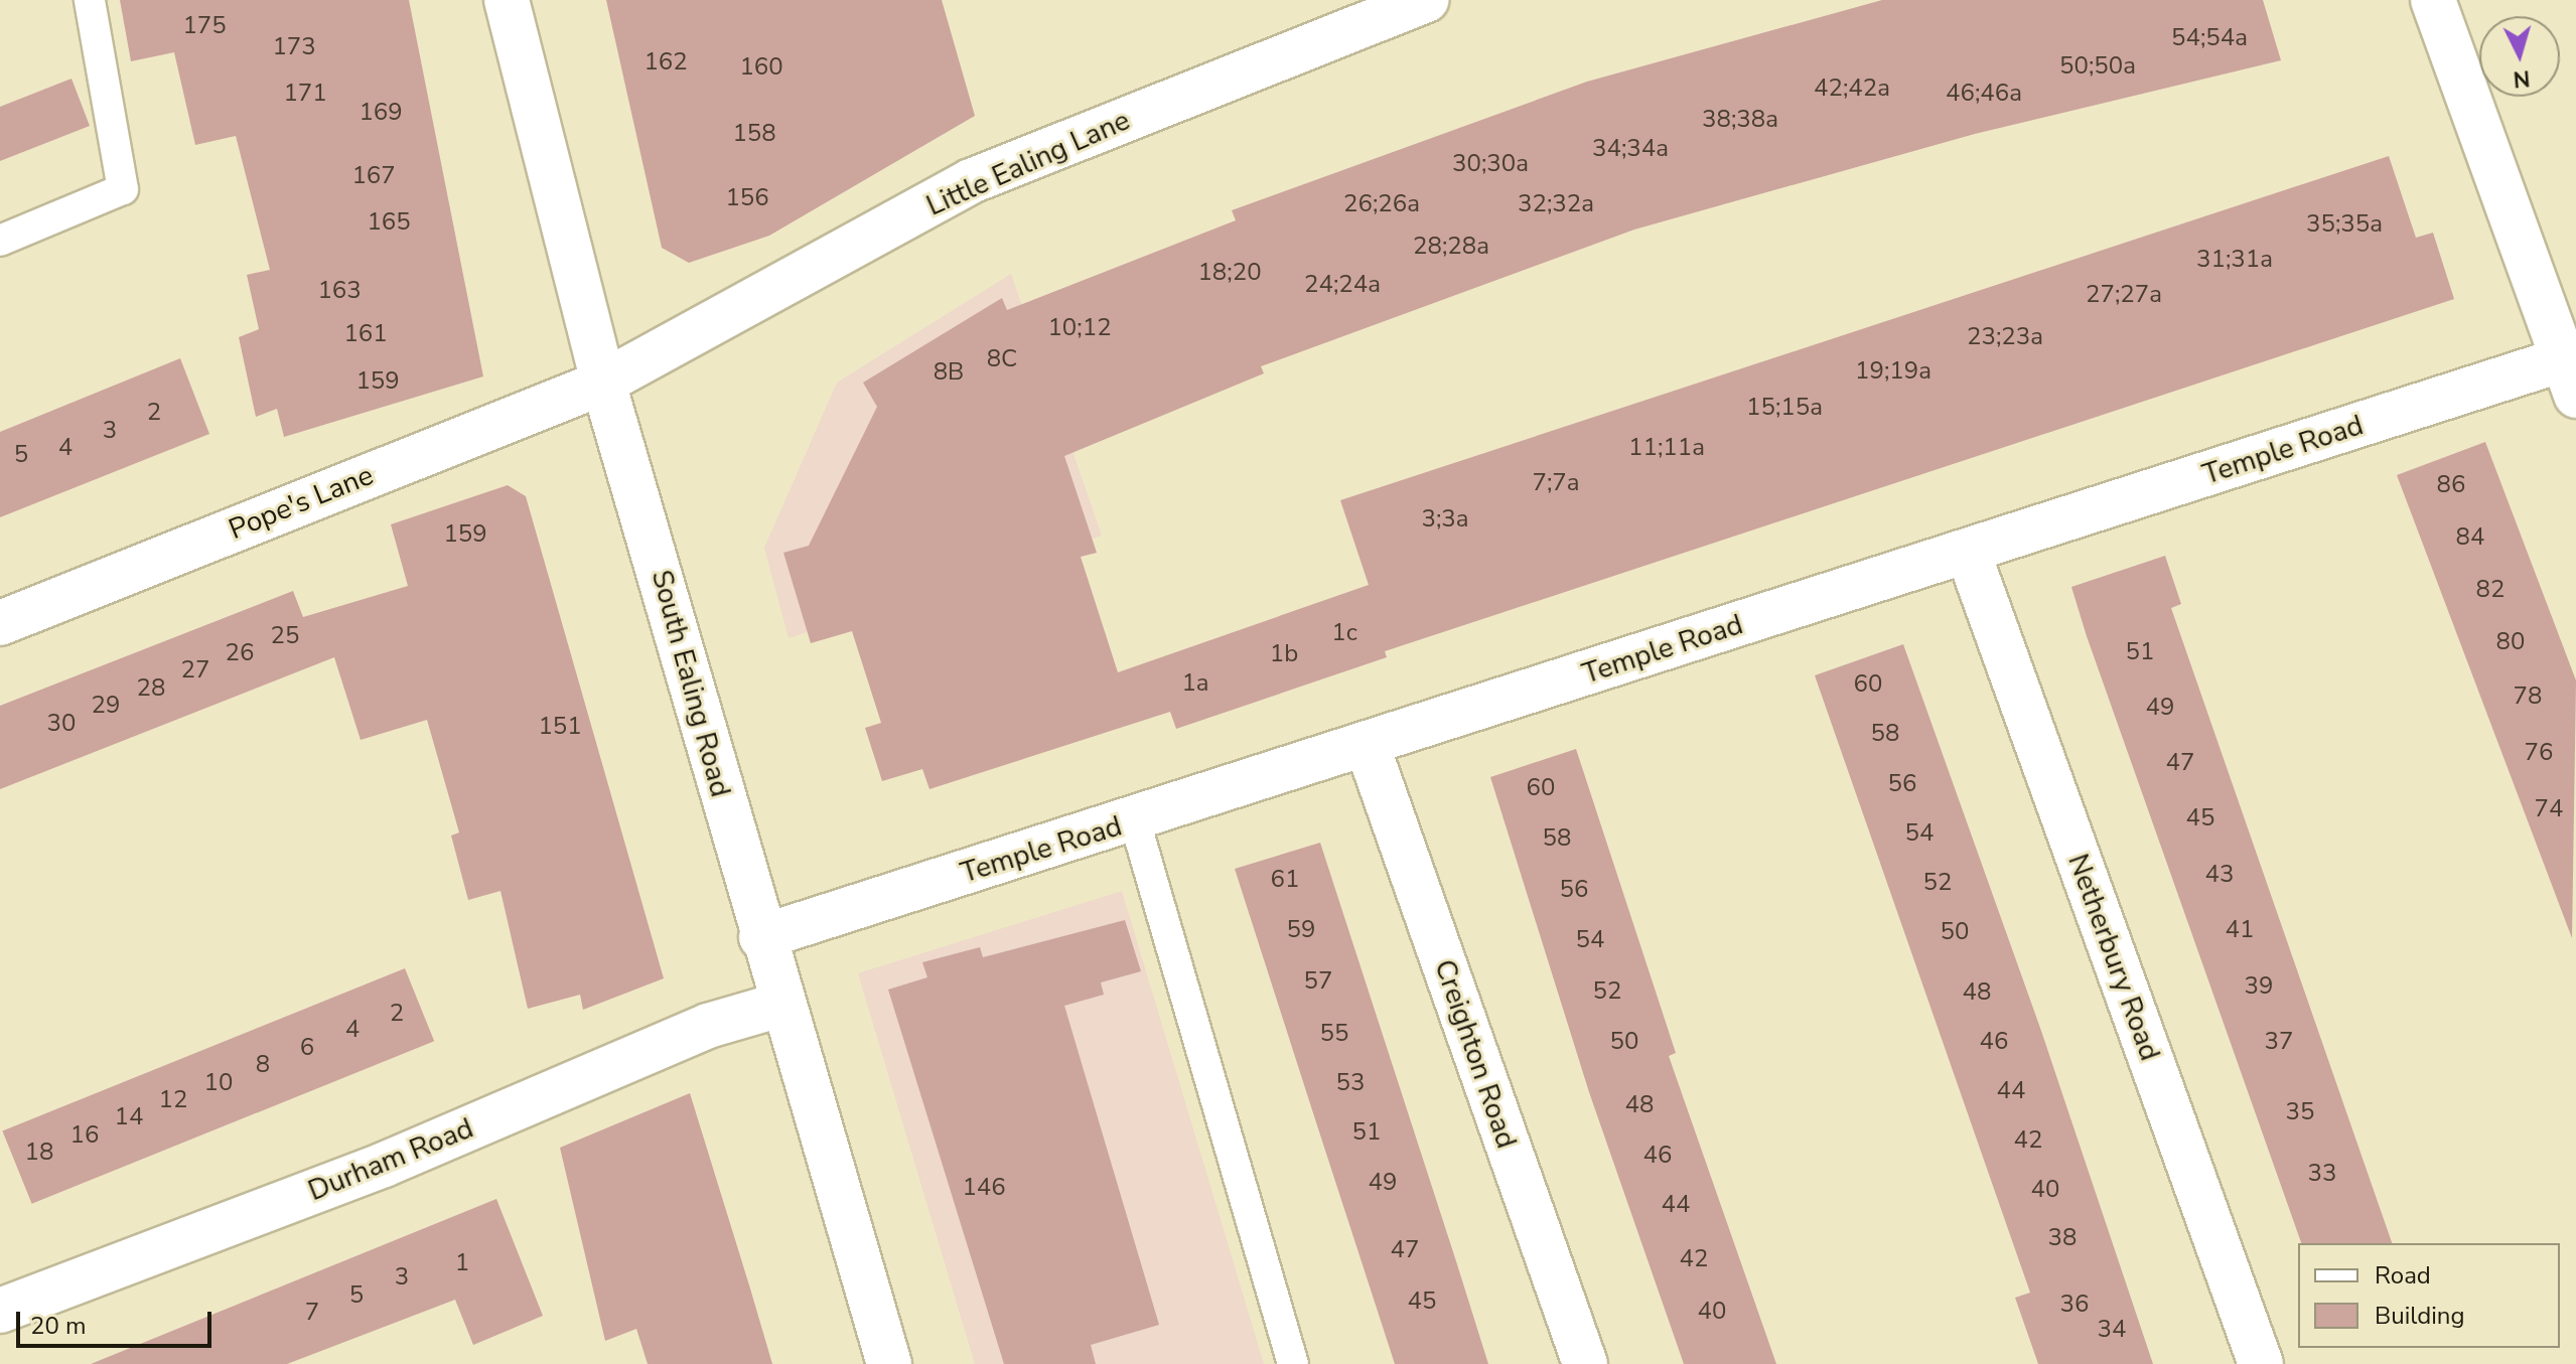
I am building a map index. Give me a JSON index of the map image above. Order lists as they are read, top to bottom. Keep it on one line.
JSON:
{"streets":{"street":["Little Ealing Lane","Temple Road","Pope's Lane","South Ealing Road","Netherbury Road","Creighton Road","Durham Road"]},"crossings":[["Little Ealing Lane","Pope's Lane"],["Little Ealing Lane","South Ealing Road"],["Temple Road","South Ealing Road"],["Temple Road","Netherbury Road"],["Temple Road","Creighton Road"],["Pope's Lane","South Ealing Road"],["South Ealing Road","Durham Road"]],"house_numbers":["175","54;54a","173","162","50;50a","160","42;42a","171","46;46a","169","38;38a","158","34;34a","30;30a","167","156","26;26a","32;32a","165","35;35a","28;28a","31;31a","18;20","24;24a","163","27;27a","10;12","161","23;23a","8C","19;19a","8B","159","15;15a","2","3","4","11;11a","5","7;7a","86","3;3a","159","84","82","1c","25","80","51","26","1b","27","1a","60","28","78","29","49","30","151","58","76","47","56","60","74","45","54","58","43","61","52","56","59","41","50","54","57","39","52","48","2","4","55","50","46","37","6","8","10","53","44","12","48","35","14","51","16","42","18","46","33","49","146","40","44","38","47","42","1","3","5","45","36","40","7","34"],"legend":["Road","Building"],"scale_bar":"20 m","north":"bottom"}
